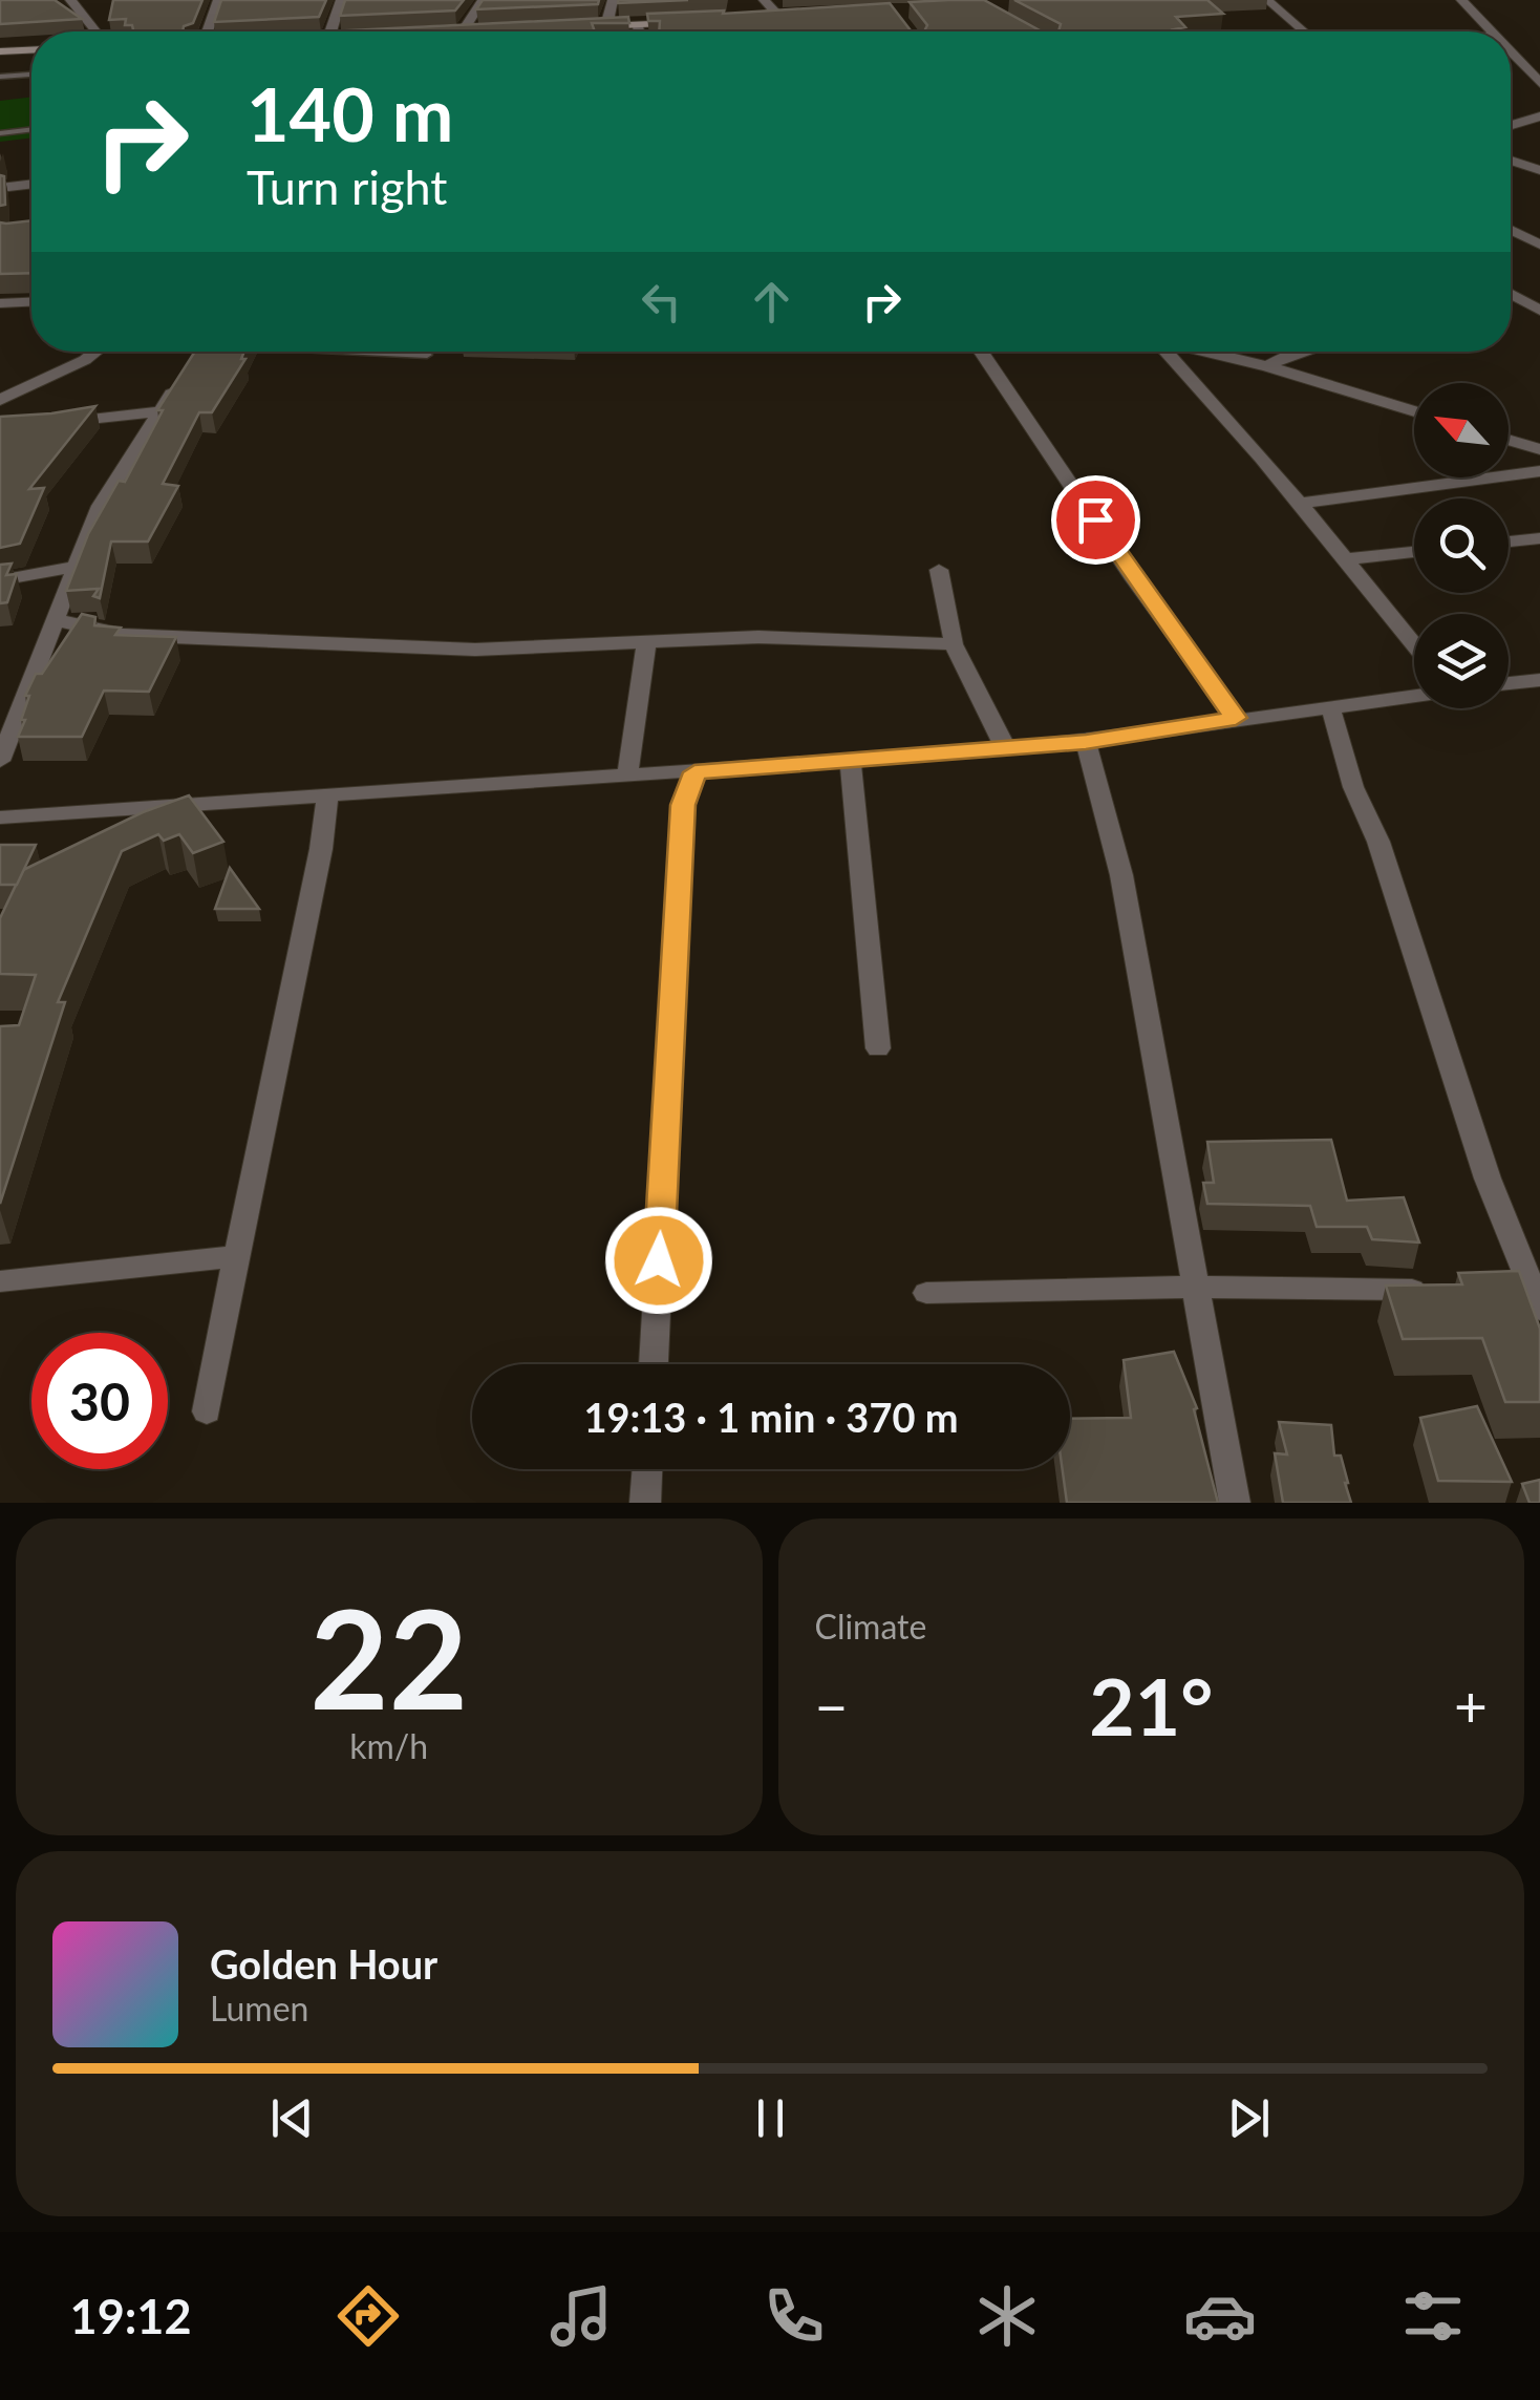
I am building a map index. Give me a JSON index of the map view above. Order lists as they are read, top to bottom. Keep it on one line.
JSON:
{"north":"top left","page":{"turn":["140 m","Turn right"],"limit":"30","trip":"19:13 · 1 min · 370 m","tile":[["22","km/h"],"Climate"],"heat":["−","21°","+"],"song":["Golden Hour","Lumen"],"tabs":"19:12"}}
